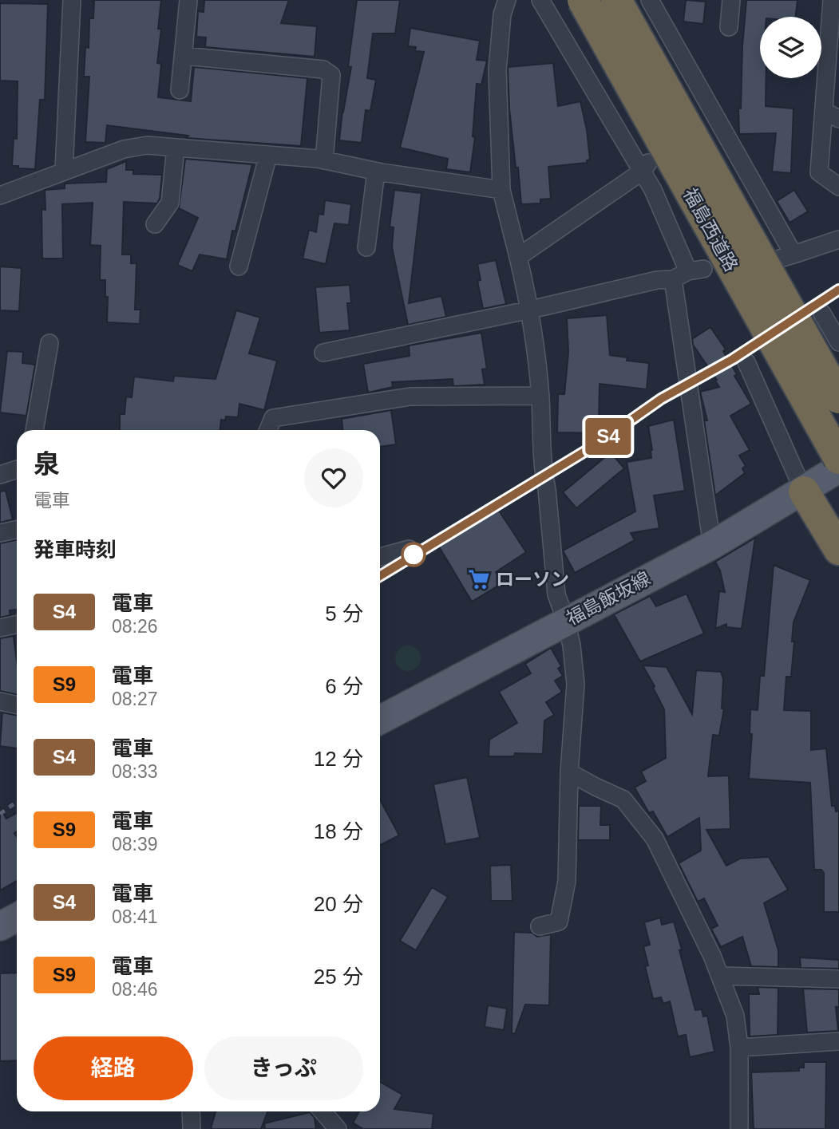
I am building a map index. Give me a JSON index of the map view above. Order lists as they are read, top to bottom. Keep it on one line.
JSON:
{"streets":{"highway":["福島西道路"],"main road":["福島飯坂線"]},"places":{"supermarket":["ローソン"]},"page":{"on_map":"S4","heading":[["泉","電車"],"発車時刻"],"list":[{"mark":"S4","name":"電車","note":"08:26","value":"5 分"},{"mark":"S9","name":"電車","note":"08:27","value":"6 分"},{"mark":"S4","name":"電車","note":"08:33","value":"12 分"},{"mark":"S9","name":"電車","note":"08:39","value":"18 分"},{"mark":"S4","name":"電車","note":"08:41","value":"20 分"},{"mark":"S9","name":"電車","note":"08:46","value":"25 分"}],"buttons":["経路","きっぷ"]}}
